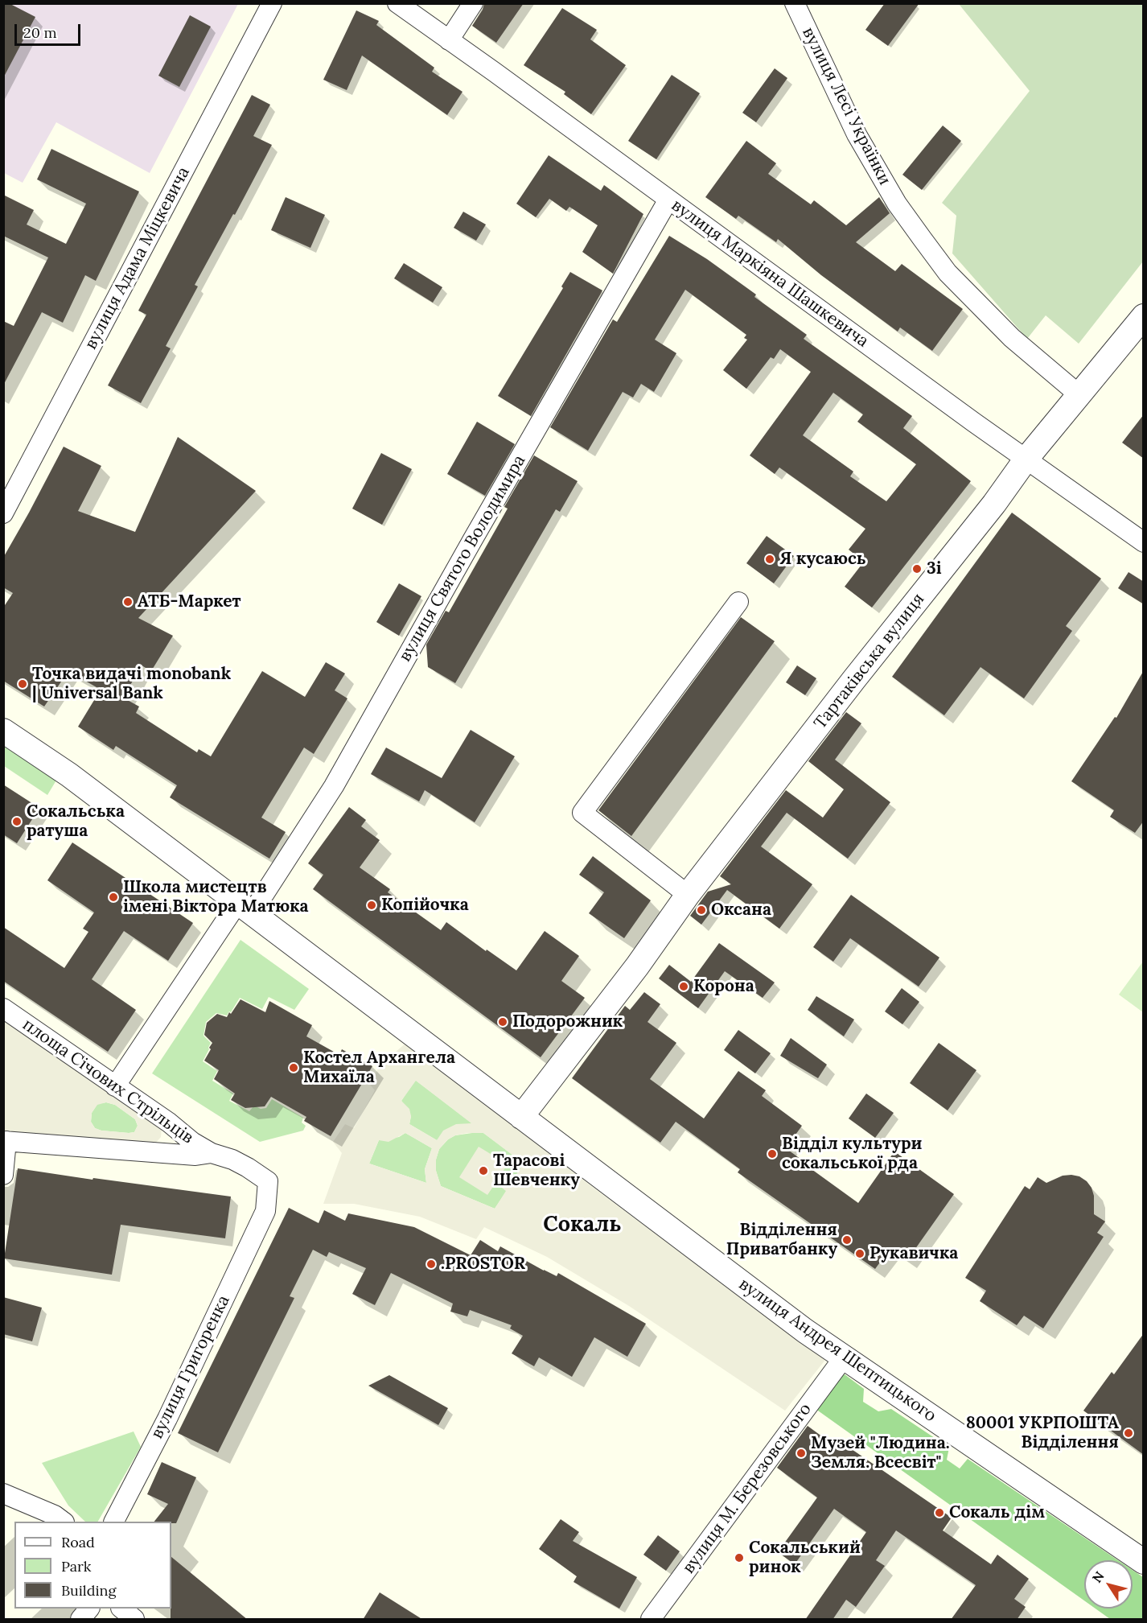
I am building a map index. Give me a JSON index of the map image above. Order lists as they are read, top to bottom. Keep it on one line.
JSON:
{"streets":{"street":["вулиця Лесі Українки","вулиця Адама Міцкевича","вулиця Маркіяна Шашкевича","вулиця Святого Володимира","Тартаківська вулиця","площа Січових Стрільців","вулиця Андрея Шептицького","вулиця Григоренка","вулиця М. Березовського"]},"crossings":[["вулиця Лесі Українки","Тартаківська вулиця"],["вулиця Маркіяна Шашкевича","вулиця Святого Володимира"],["вулиця Маркіяна Шашкевича","Тартаківська вулиця"],["вулиця Святого Володимира","площа Січових Стрільців"],["вулиця Святого Володимира","вулиця Андрея Шептицького"],["Тартаківська вулиця","вулиця Андрея Шептицького"],["площа Січових Стрільців","вулиця Григоренка"],["вулиця Андрея Шептицького","вулиця М. Березовського"]],"districts":["Сокаль"],"places":["Я кусаюсь","3і","АТБ-Маркет","Точка видачі monobank | Universal Bank","Сокальська ратуша","Школа мистецтв імені Віктора Матюка","Копійочка","Оксана","Корона","Подорожник","Костел Архангела Михаїла","Відділ культури сокальської рда","Тарасові Шевченку","Відділення Приватбанку","Рукавичка",".PROSTOR","80001 УКРПОШТА Відділення","Музей \"Людина. Земля. Всесвіт\"","Сокаль дім","Сокальський ринок"],"legend":["Road","Park","Building"],"scale_bar":"20 m","north":"top left"}
